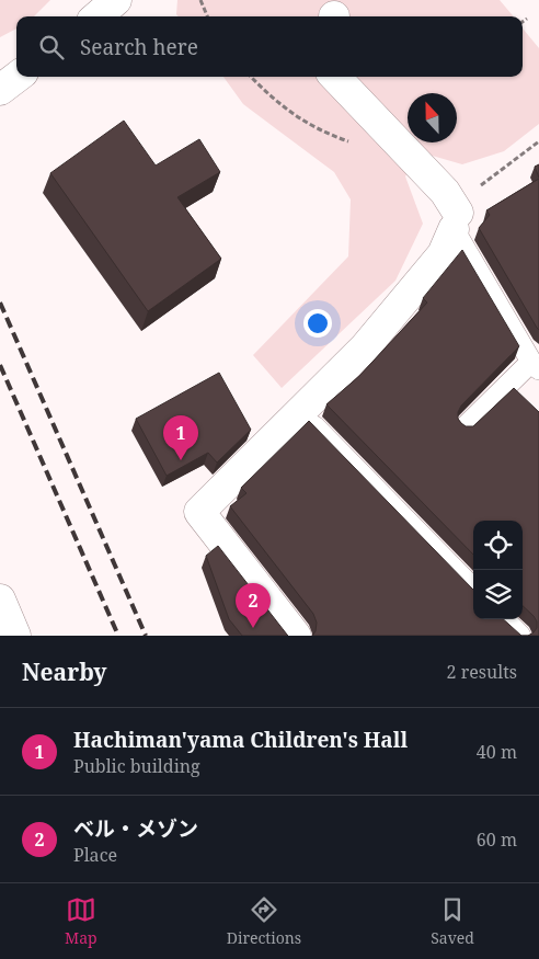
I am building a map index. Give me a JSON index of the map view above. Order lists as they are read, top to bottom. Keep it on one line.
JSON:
{"north":"top","page":{"search":"Search here","pins":["1","2"],"heading":["Nearby","2 results"],"list":[{"mark":"1","name":"Hachiman'yama Children's Hall","note":"Public building","value":"40 m"},{"mark":"2","name":"ベル・メゾン","note":"Place","value":"60 m"}],"nav":["Map","Directions","Saved"]}}
